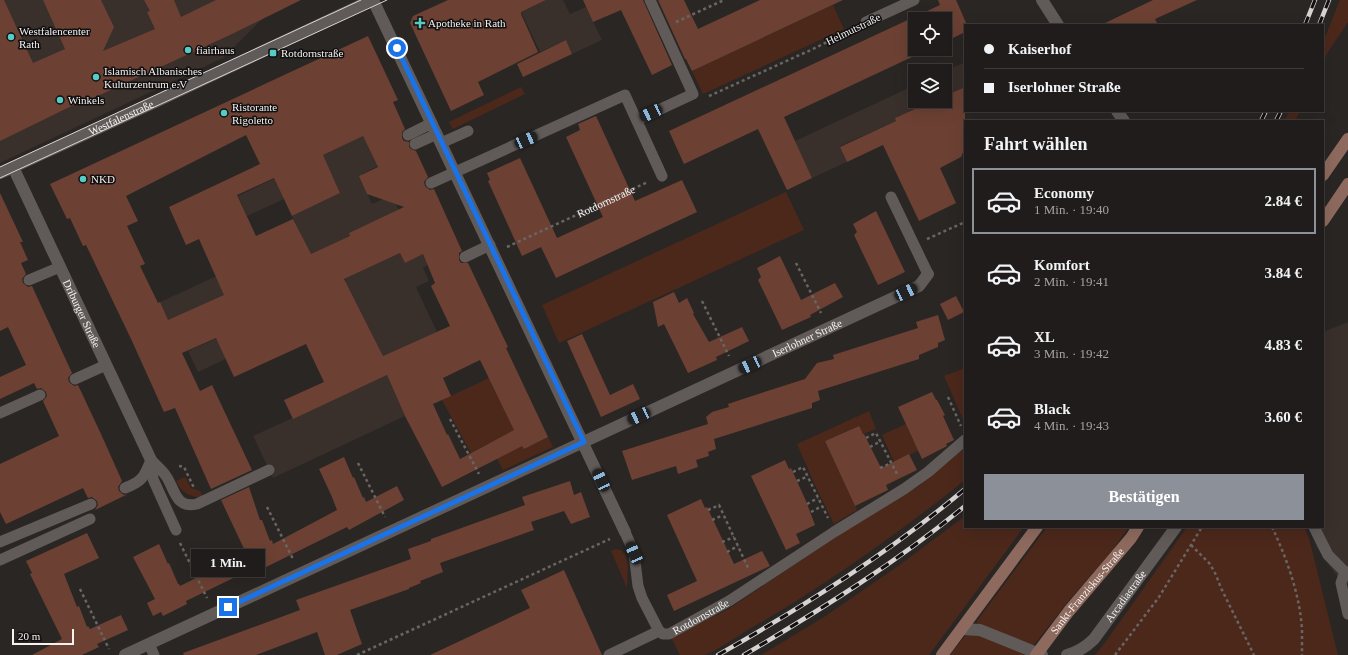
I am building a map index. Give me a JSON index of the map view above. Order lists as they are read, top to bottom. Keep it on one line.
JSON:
{"streets":{"main road":["Sankt-Franziskus-Straße"],"street":["Westfalenstraße","Rotdornstraße","Driburger Straße","Iserlohner Straße","Arcadiastraße"],"lane":["Helmutstraße"]},"crossings":[["Westfalenstraße","Rotdornstraße"],["Westfalenstraße","Driburger Straße"],["Rotdornstraße","Iserlohner Straße"]],"places":{"health":["Apotheke in Rath"],"other":["Westfalencenter Rath","fiairhaus","Islamisch Albanisches Kulturzentrum e.V","Winkels","Ristorante Rigoletto","NKD"],"transit":["Rotdornstraße"]},"scale_bar":"20 m","page":{"banner":["Kaiserhof","Iserlohner Straße"],"heading":"Fahrt wählen","list":[{"name":"Economy","note":"1 Min. · 19:40","value":"2.84 €"},{"name":"Komfort","note":"2 Min. · 19:41","value":"3.84 €"},{"name":"XL","note":"3 Min. · 19:42","value":"4.83 €"},{"name":"Black","note":"4 Min. · 19:43","value":"3.60 €"}],"buttons":"Bestätigen","bubble":"1 Min.","scale":"20 m"}}
